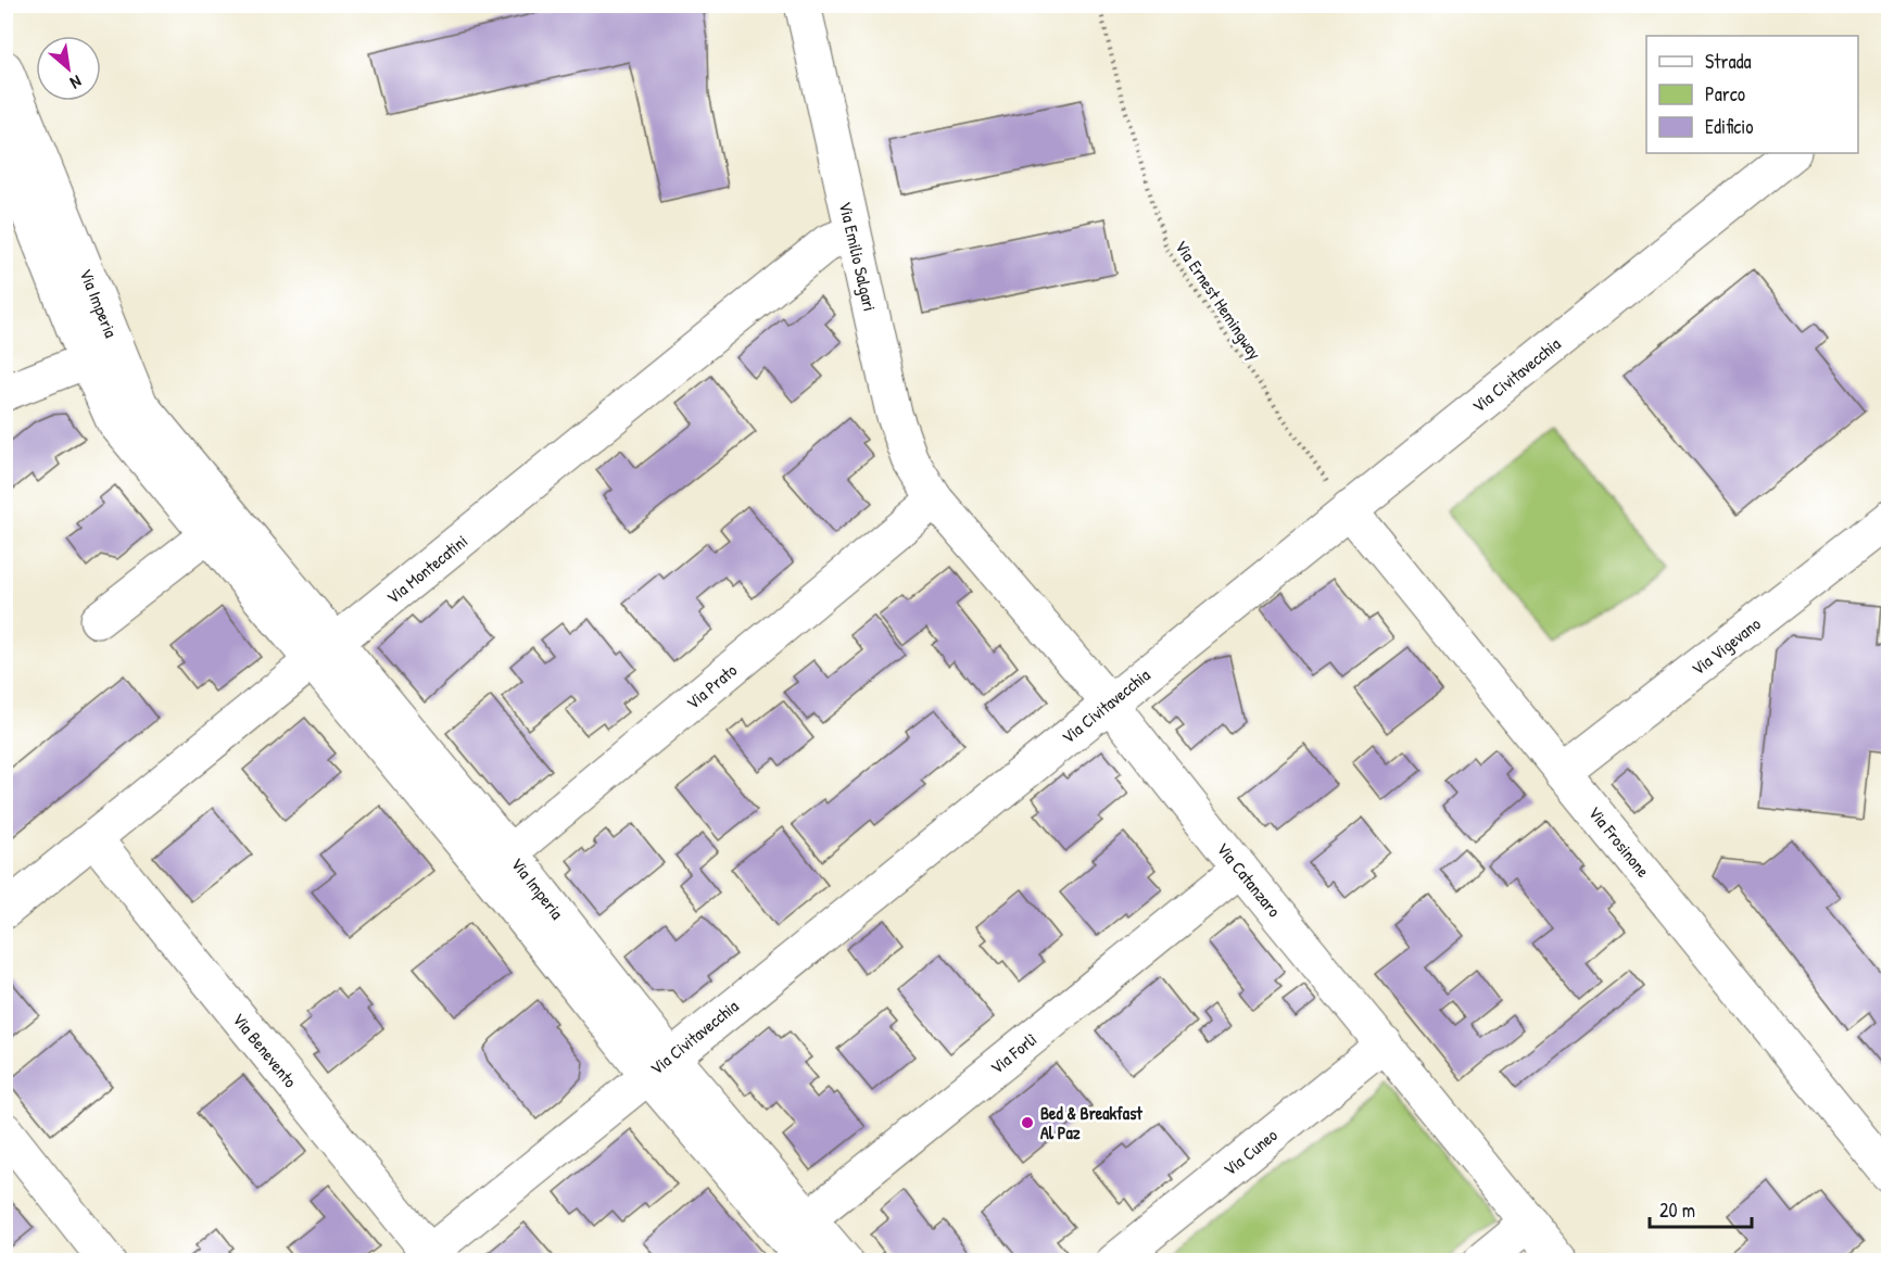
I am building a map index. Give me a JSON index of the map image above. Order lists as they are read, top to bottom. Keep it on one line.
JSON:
{"streets":{"street":["Via Emilio Salgari","Via Imperia","Via Civitavecchia","Via Montecatini","Via Vigevano","Via Prato","Via Frosinone","Via Catanzaro","Via Benevento","Via Forlì","Via Cuneo"],"path":["Via Ernest Hemingway"]},"crossings":[["Via Emilio Salgari","Via Montecatini"],["Via Emilio Salgari","Via Prato"],["Via Emilio Salgari","Via Catanzaro"],["Via Ernest Hemingway","Via Civitavecchia"],["Via Ernest Hemingway","Via Frosinone"],["Via Imperia","Via Civitavecchia"],["Via Imperia","Via Montecatini"],["Via Imperia","Via Prato"],["Via Imperia","Via Forlì"],["Via Civitavecchia","Via Frosinone"],["Via Civitavecchia","Via Catanzaro"],["Via Civitavecchia","Via Benevento"],["Via Montecatini","Via Benevento"],["Via Vigevano","Via Frosinone"],["Via Prato","Via Catanzaro"],["Via Catanzaro","Via Forlì"],["Via Catanzaro","Via Cuneo"]],"places":["Bed & Breakfast Al Paz"],"legend":["Strada","Parco","Edificio"],"scale_bar":"20 m","north":"bottom right"}
